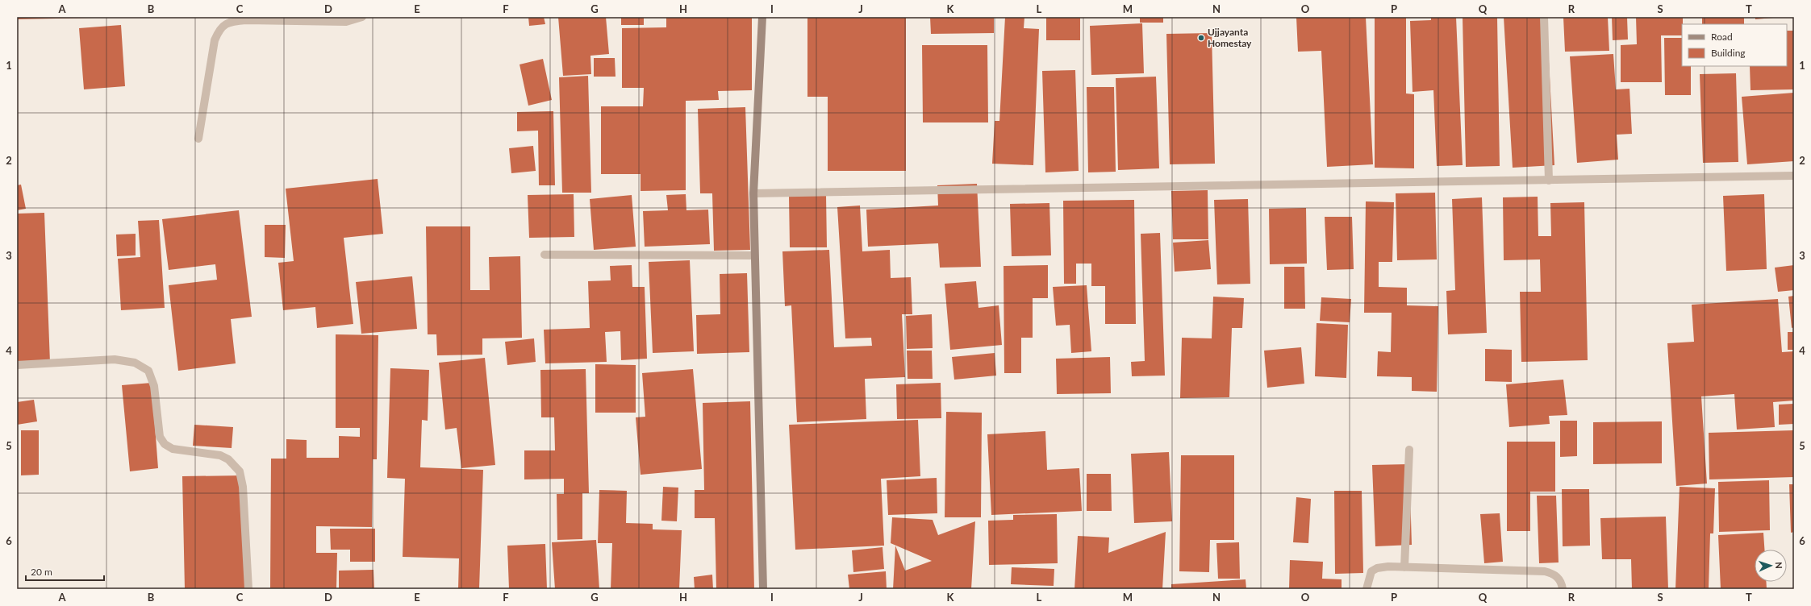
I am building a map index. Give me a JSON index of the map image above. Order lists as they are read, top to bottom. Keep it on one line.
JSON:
{"places":["Ujjayanta Homestay"],"legend":["Road","Building"],"scale_bar":"20 m","north":"right","grid":{"columns":["A","B","C","D","E","F","G","H","I","J","K","L","M","N","O","P","Q","R","S","T"],"rows":["1","2","3","4","5","6"]}}
